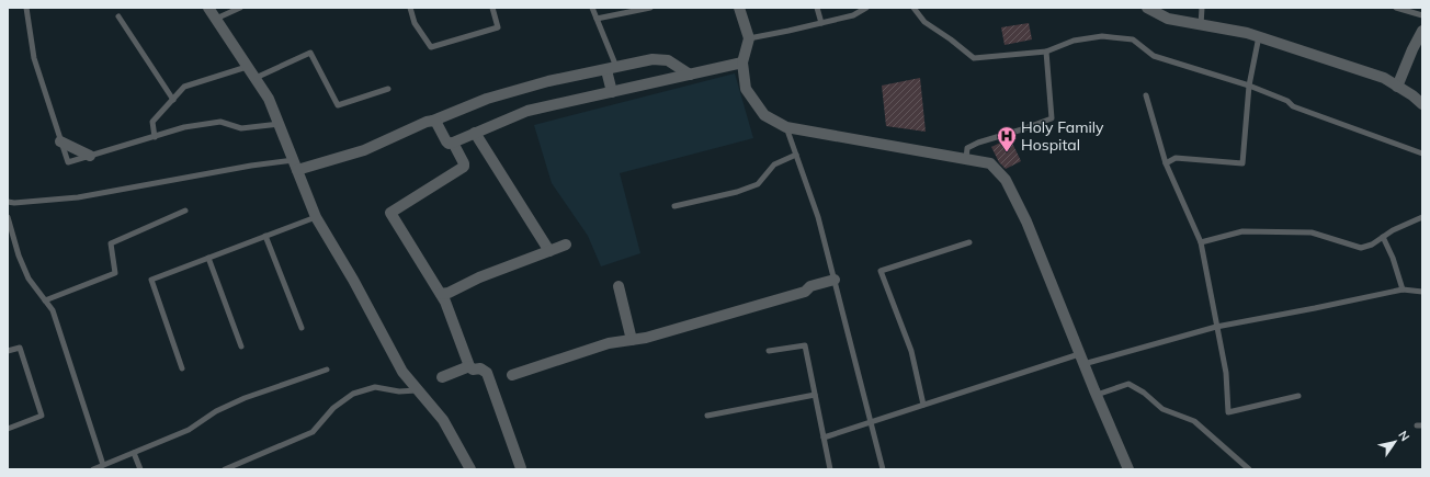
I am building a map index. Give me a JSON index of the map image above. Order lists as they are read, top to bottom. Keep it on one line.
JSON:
{"places":{"hospital":["Holy Family Hospital"]},"north":"top right"}
